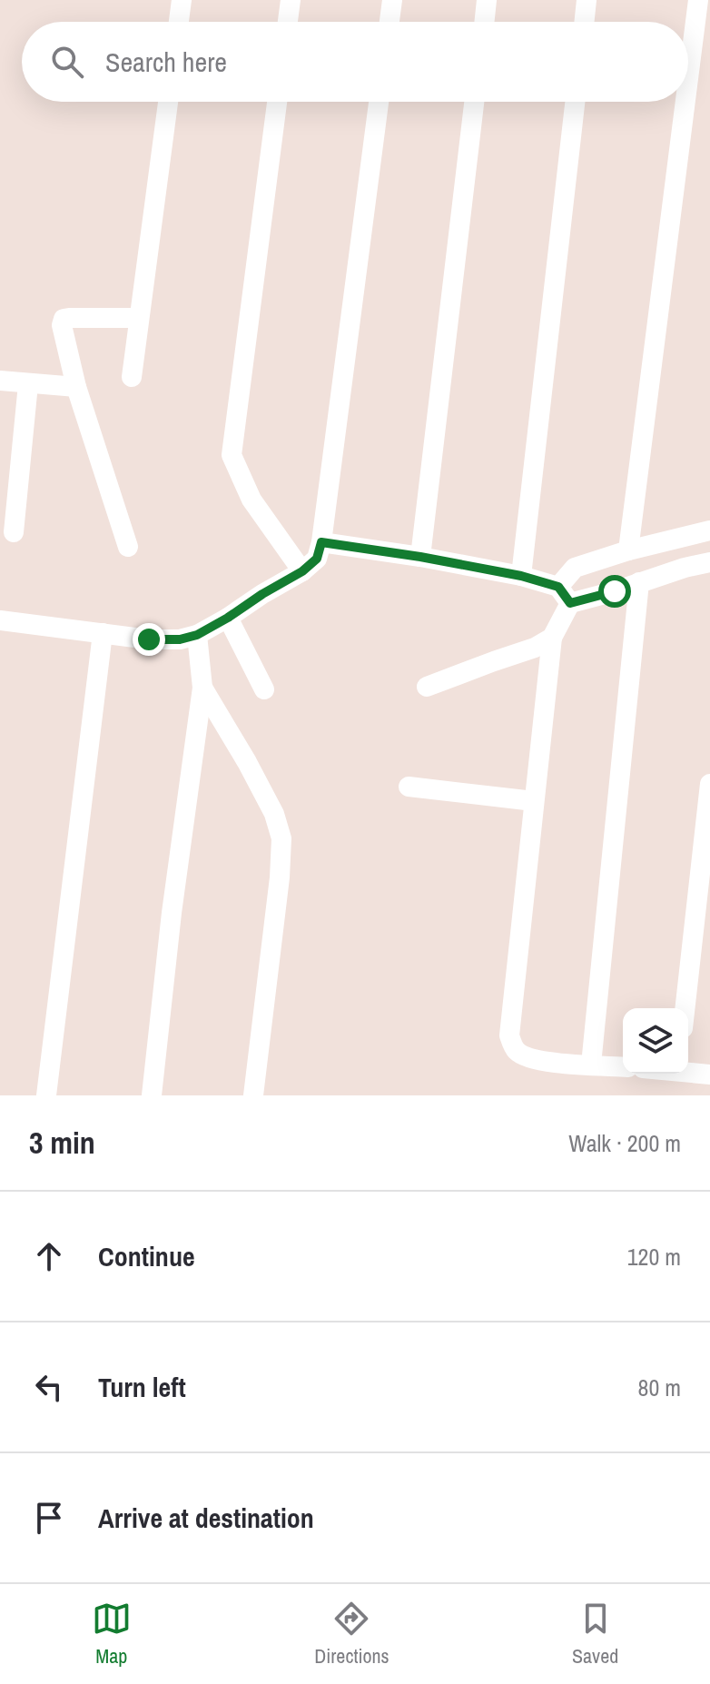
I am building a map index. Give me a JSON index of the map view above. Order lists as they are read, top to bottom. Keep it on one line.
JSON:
{"page":{"search":"Search here","heading":["3 min","Walk · 200 m"],"list":[["Continue","120 m"],["Turn left","80 m"],"Arrive at destination"],"nav":["Map","Directions","Saved"]}}
